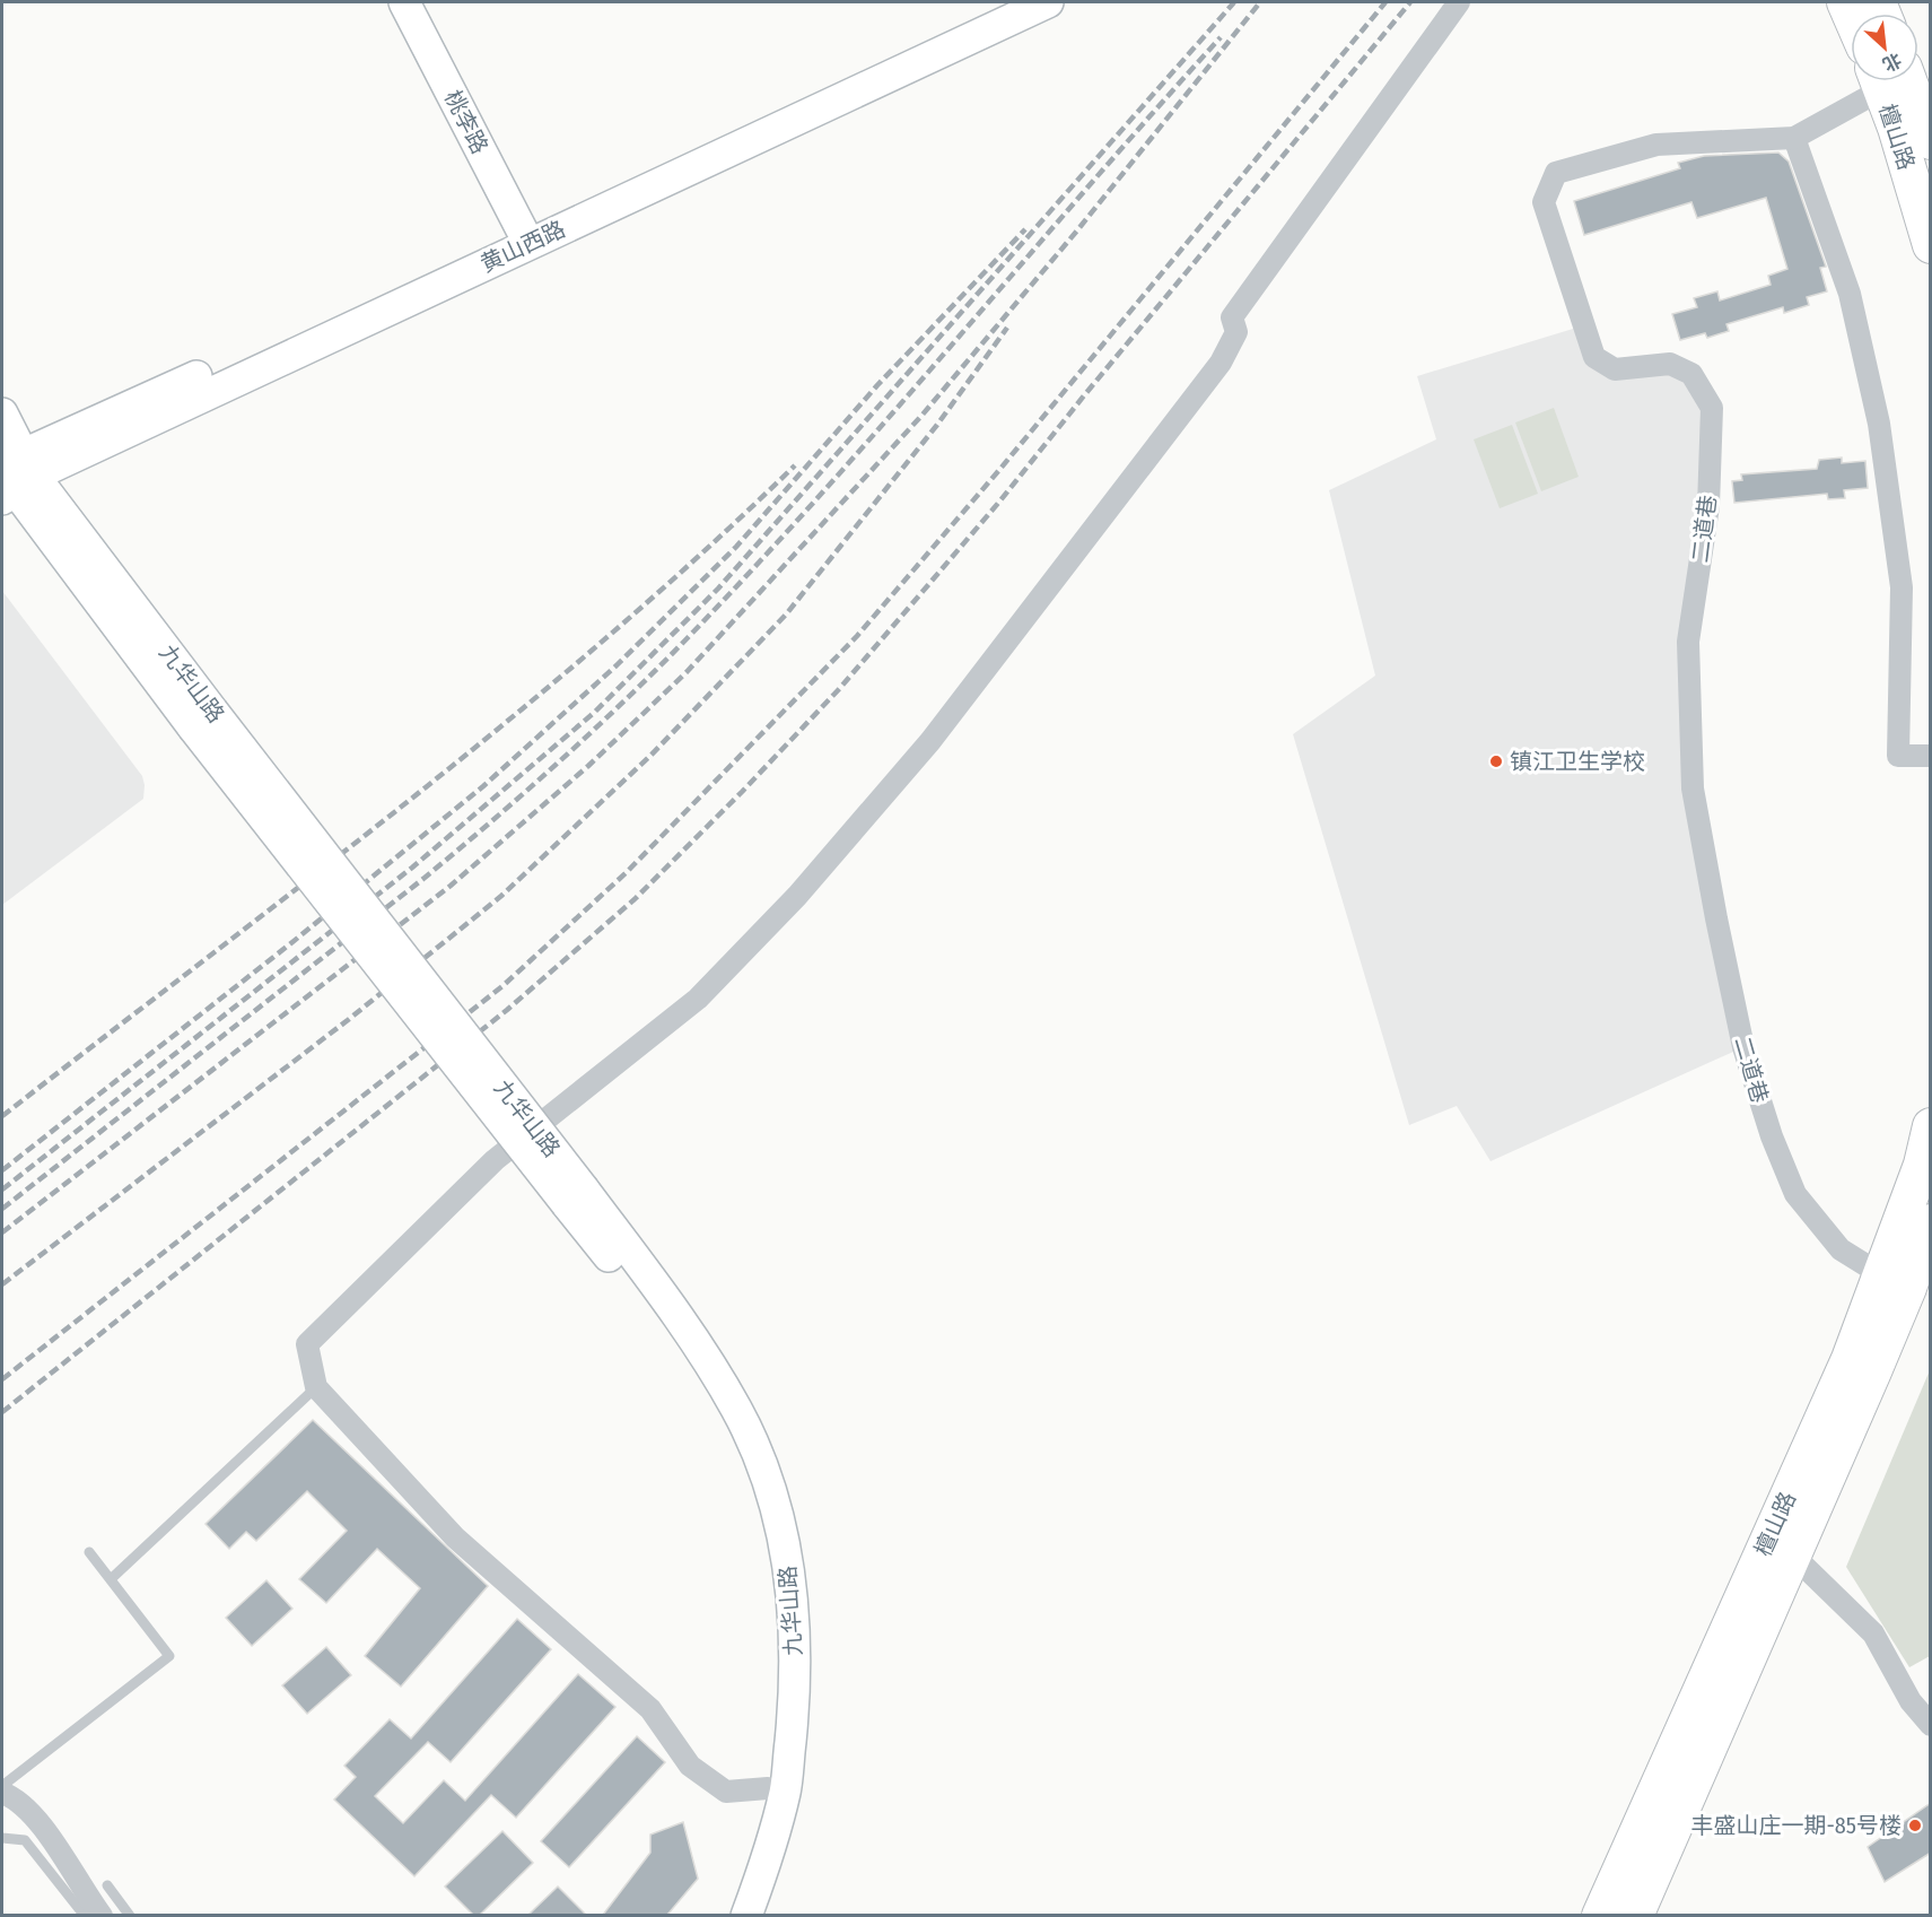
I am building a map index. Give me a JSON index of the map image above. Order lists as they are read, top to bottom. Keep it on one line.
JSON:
{"streets":{"main road":["桃李路","檀山路","黄山西路","九华山路"],"street":["二道巷"]},"crossings":[["桃李路","黄山西路"],["檀山路","二道巷"],["黄山西路","九华山路"]],"places":["镇江卫生学校","丰盛山庄一期-85号楼"],"north":"bottom right"}
